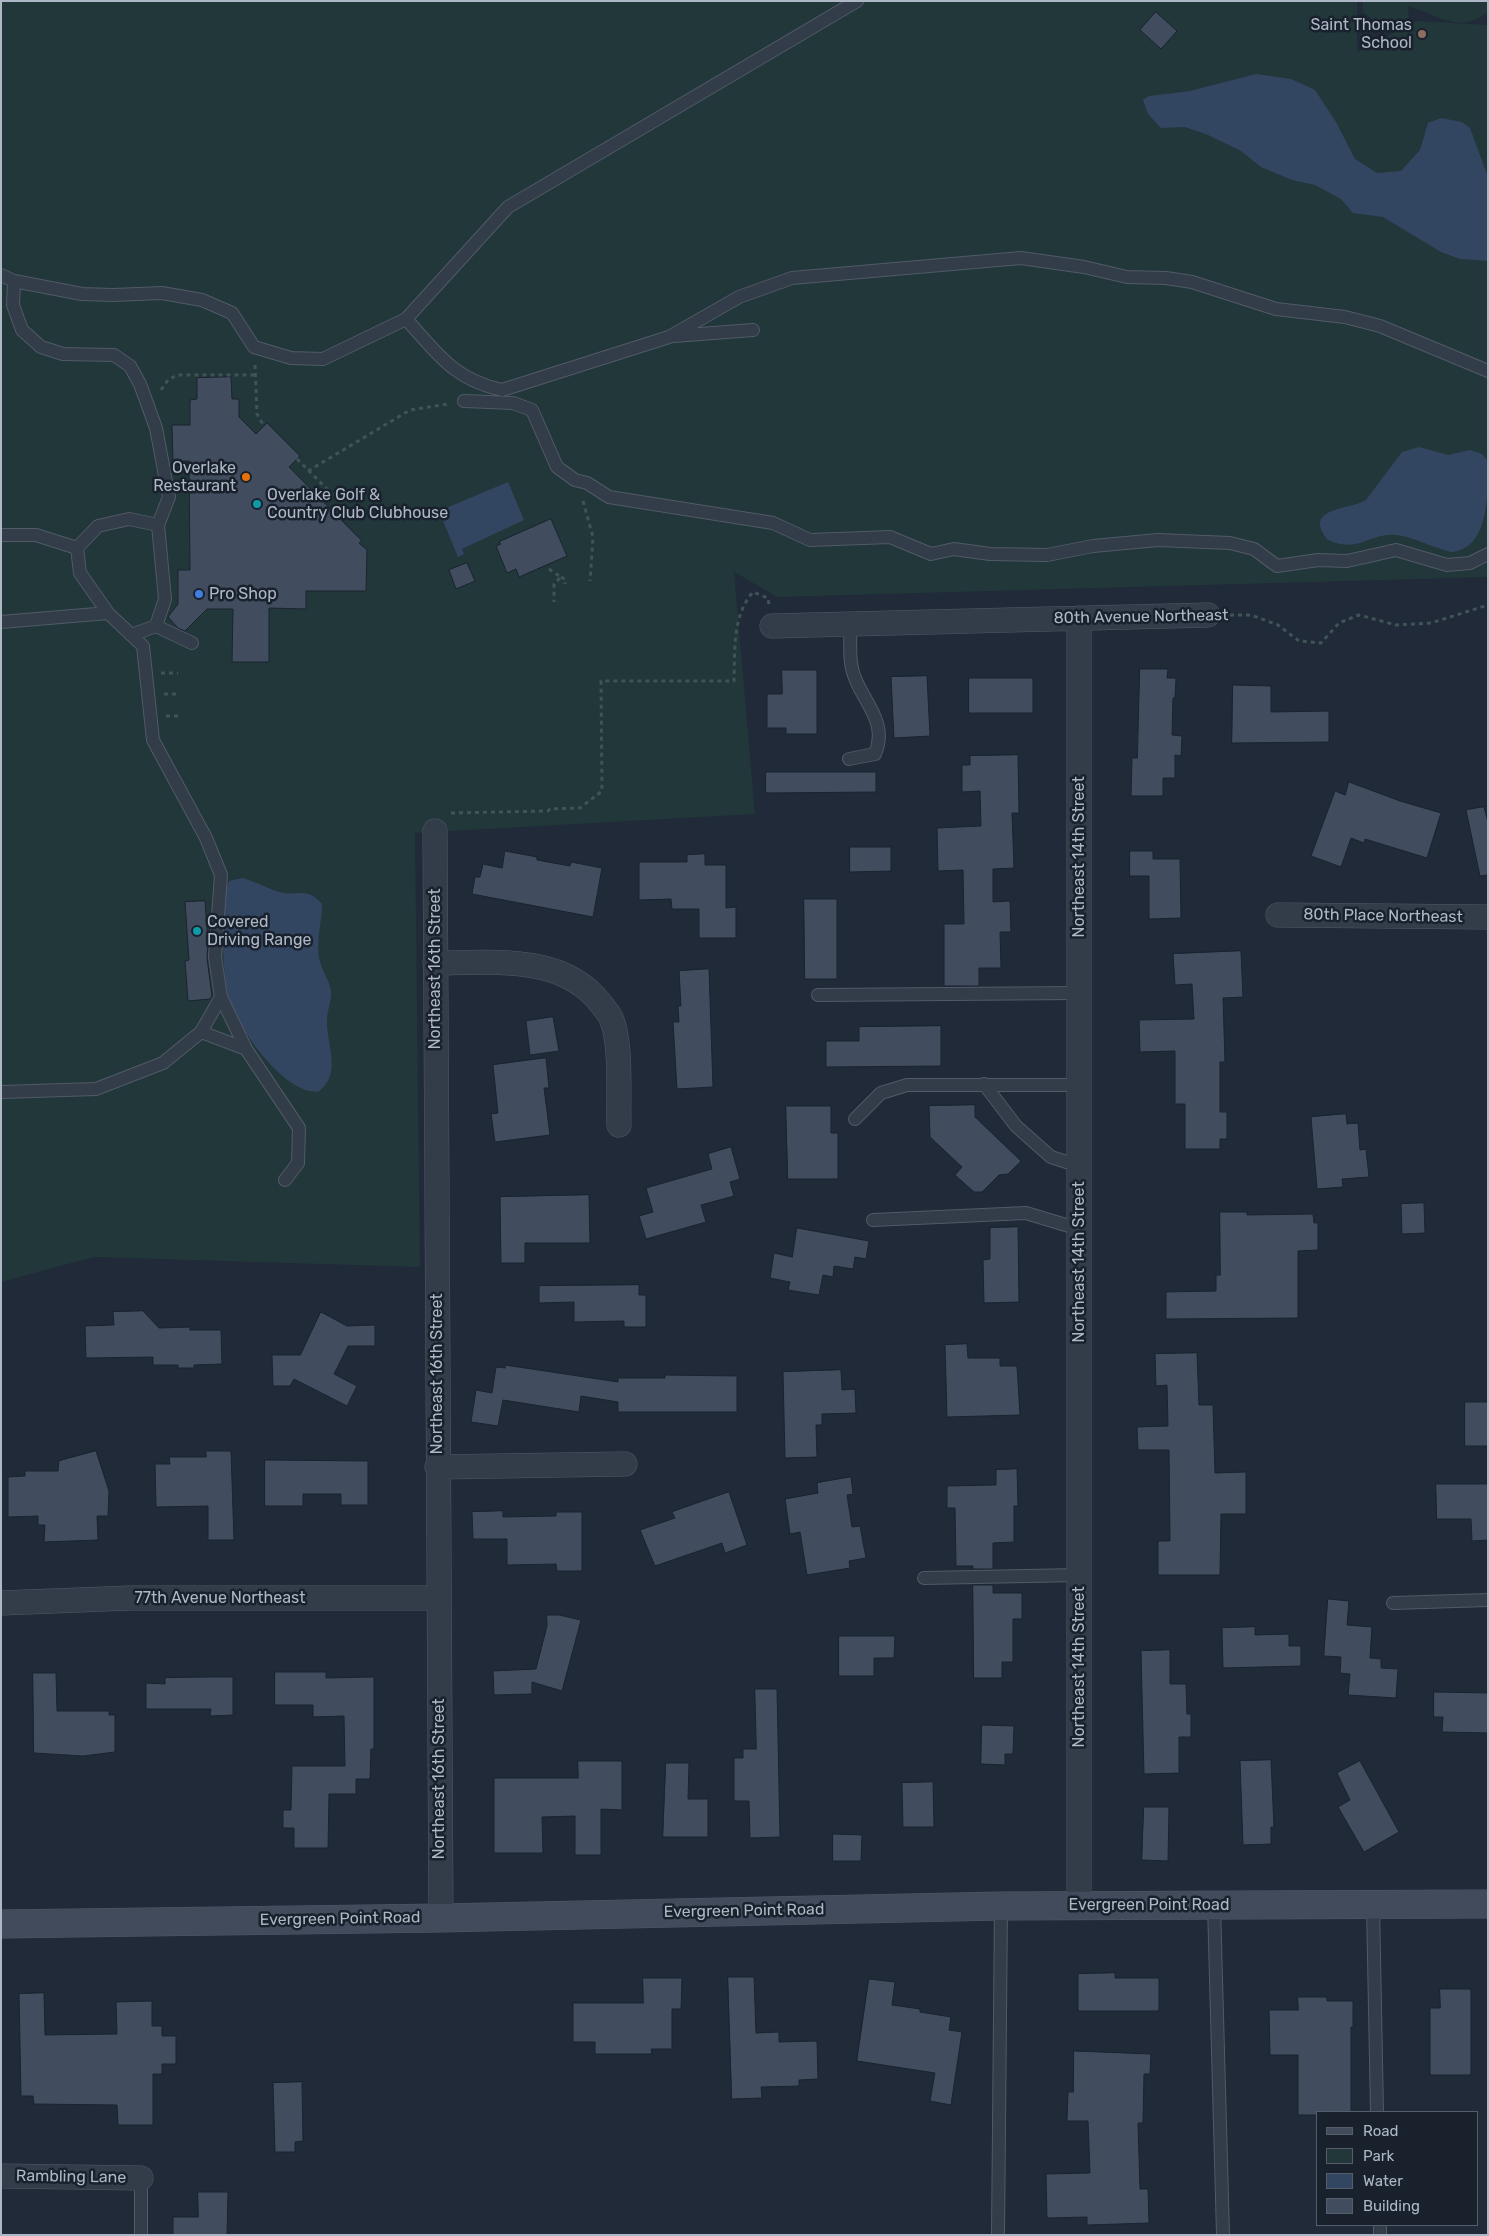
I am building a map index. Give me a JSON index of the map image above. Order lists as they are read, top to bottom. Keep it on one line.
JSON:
{"streets":{"street":["80th Avenue Northeast","Northeast 14th Street","80th Place Northeast","Northeast 16th Street","77th Avenue Northeast","Evergreen Point Road","Rambling Lane"]},"crossings":[["80th Avenue Northeast","Northeast 14th Street"],["Northeast 14th Street","Evergreen Point Road"],["Northeast 16th Street","77th Avenue Northeast"],["Northeast 16th Street","Evergreen Point Road"]],"places":["Saint Thomas School","Overlake Restaurant","Overlake Golf & Country Club Clubhouse","Pro Shop","Covered Driving Range"],"legend":["Road","Park","Water","Building"]}
